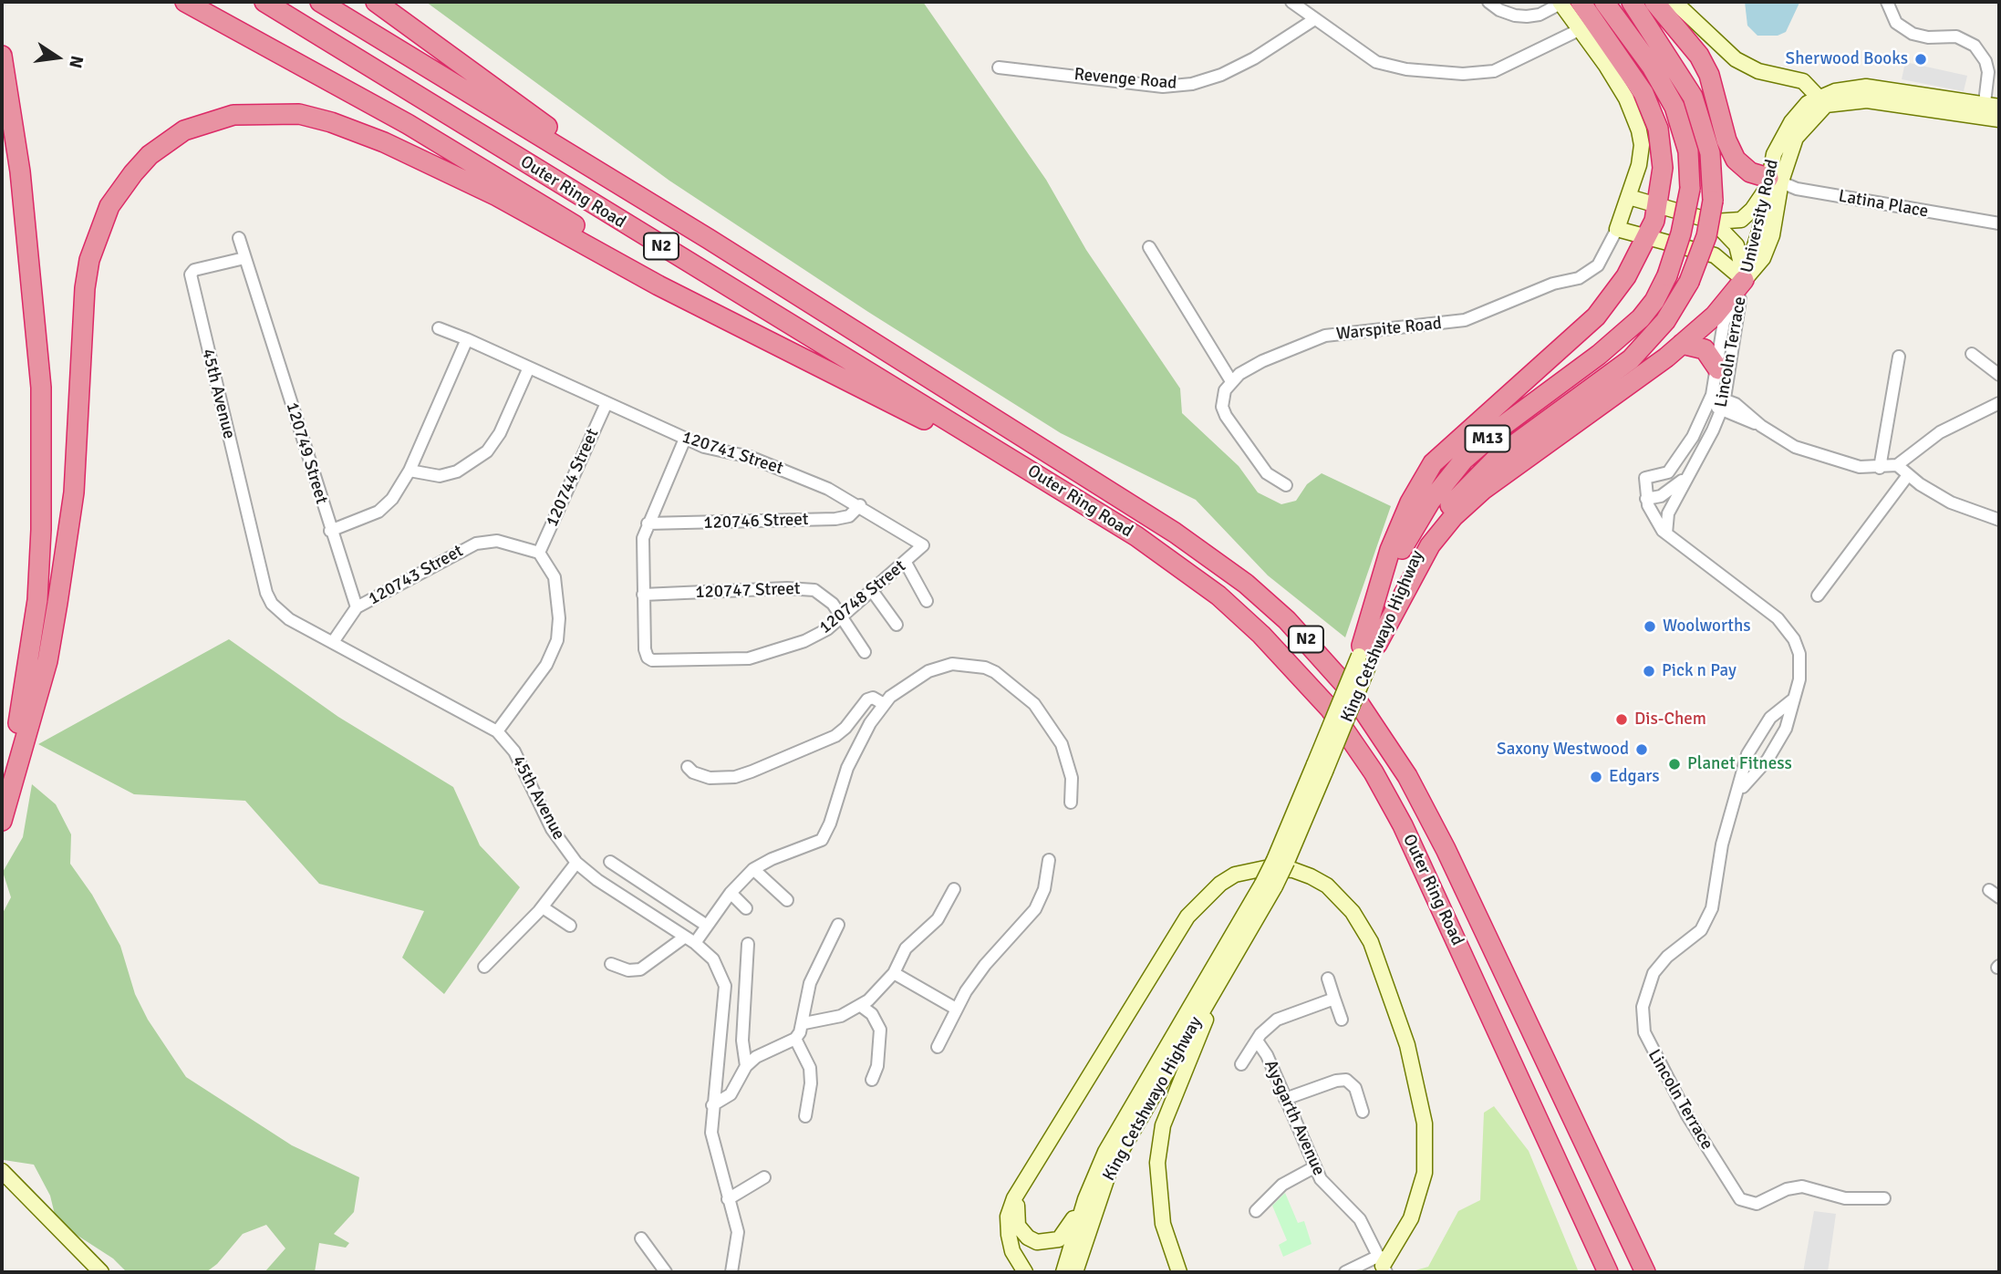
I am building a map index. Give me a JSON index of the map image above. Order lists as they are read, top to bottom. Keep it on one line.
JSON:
{"streets":{"highway":["Outer Ring Road","N2","M13","King Cetshwayo Highway"],"main road":["University Road"],"street":["Revenge Road","Latina Place","Warspite Road","Lincoln Terrace","45th Avenue","120749 Street","120741 Street","120744 Street","120746 Street","120743 Street","120747 Street","120748 Street","Aysgarth Avenue"]},"crossings":[["Latina Place","University Road"],["University Road","Lincoln Terrace"],["45th Avenue","120749 Street"],["120749 Street","120743 Street"],["120741 Street","120744 Street"],["120741 Street","120746 Street"],["120741 Street","120748 Street"],["120744 Street","120743 Street"],["120747 Street","120748 Street"]],"places":["Sherwood Books","Woolworths","Pick n Pay","Dis-Chem","Saxony Westwood","Planet Fitness","Edgars"],"north":"right"}
